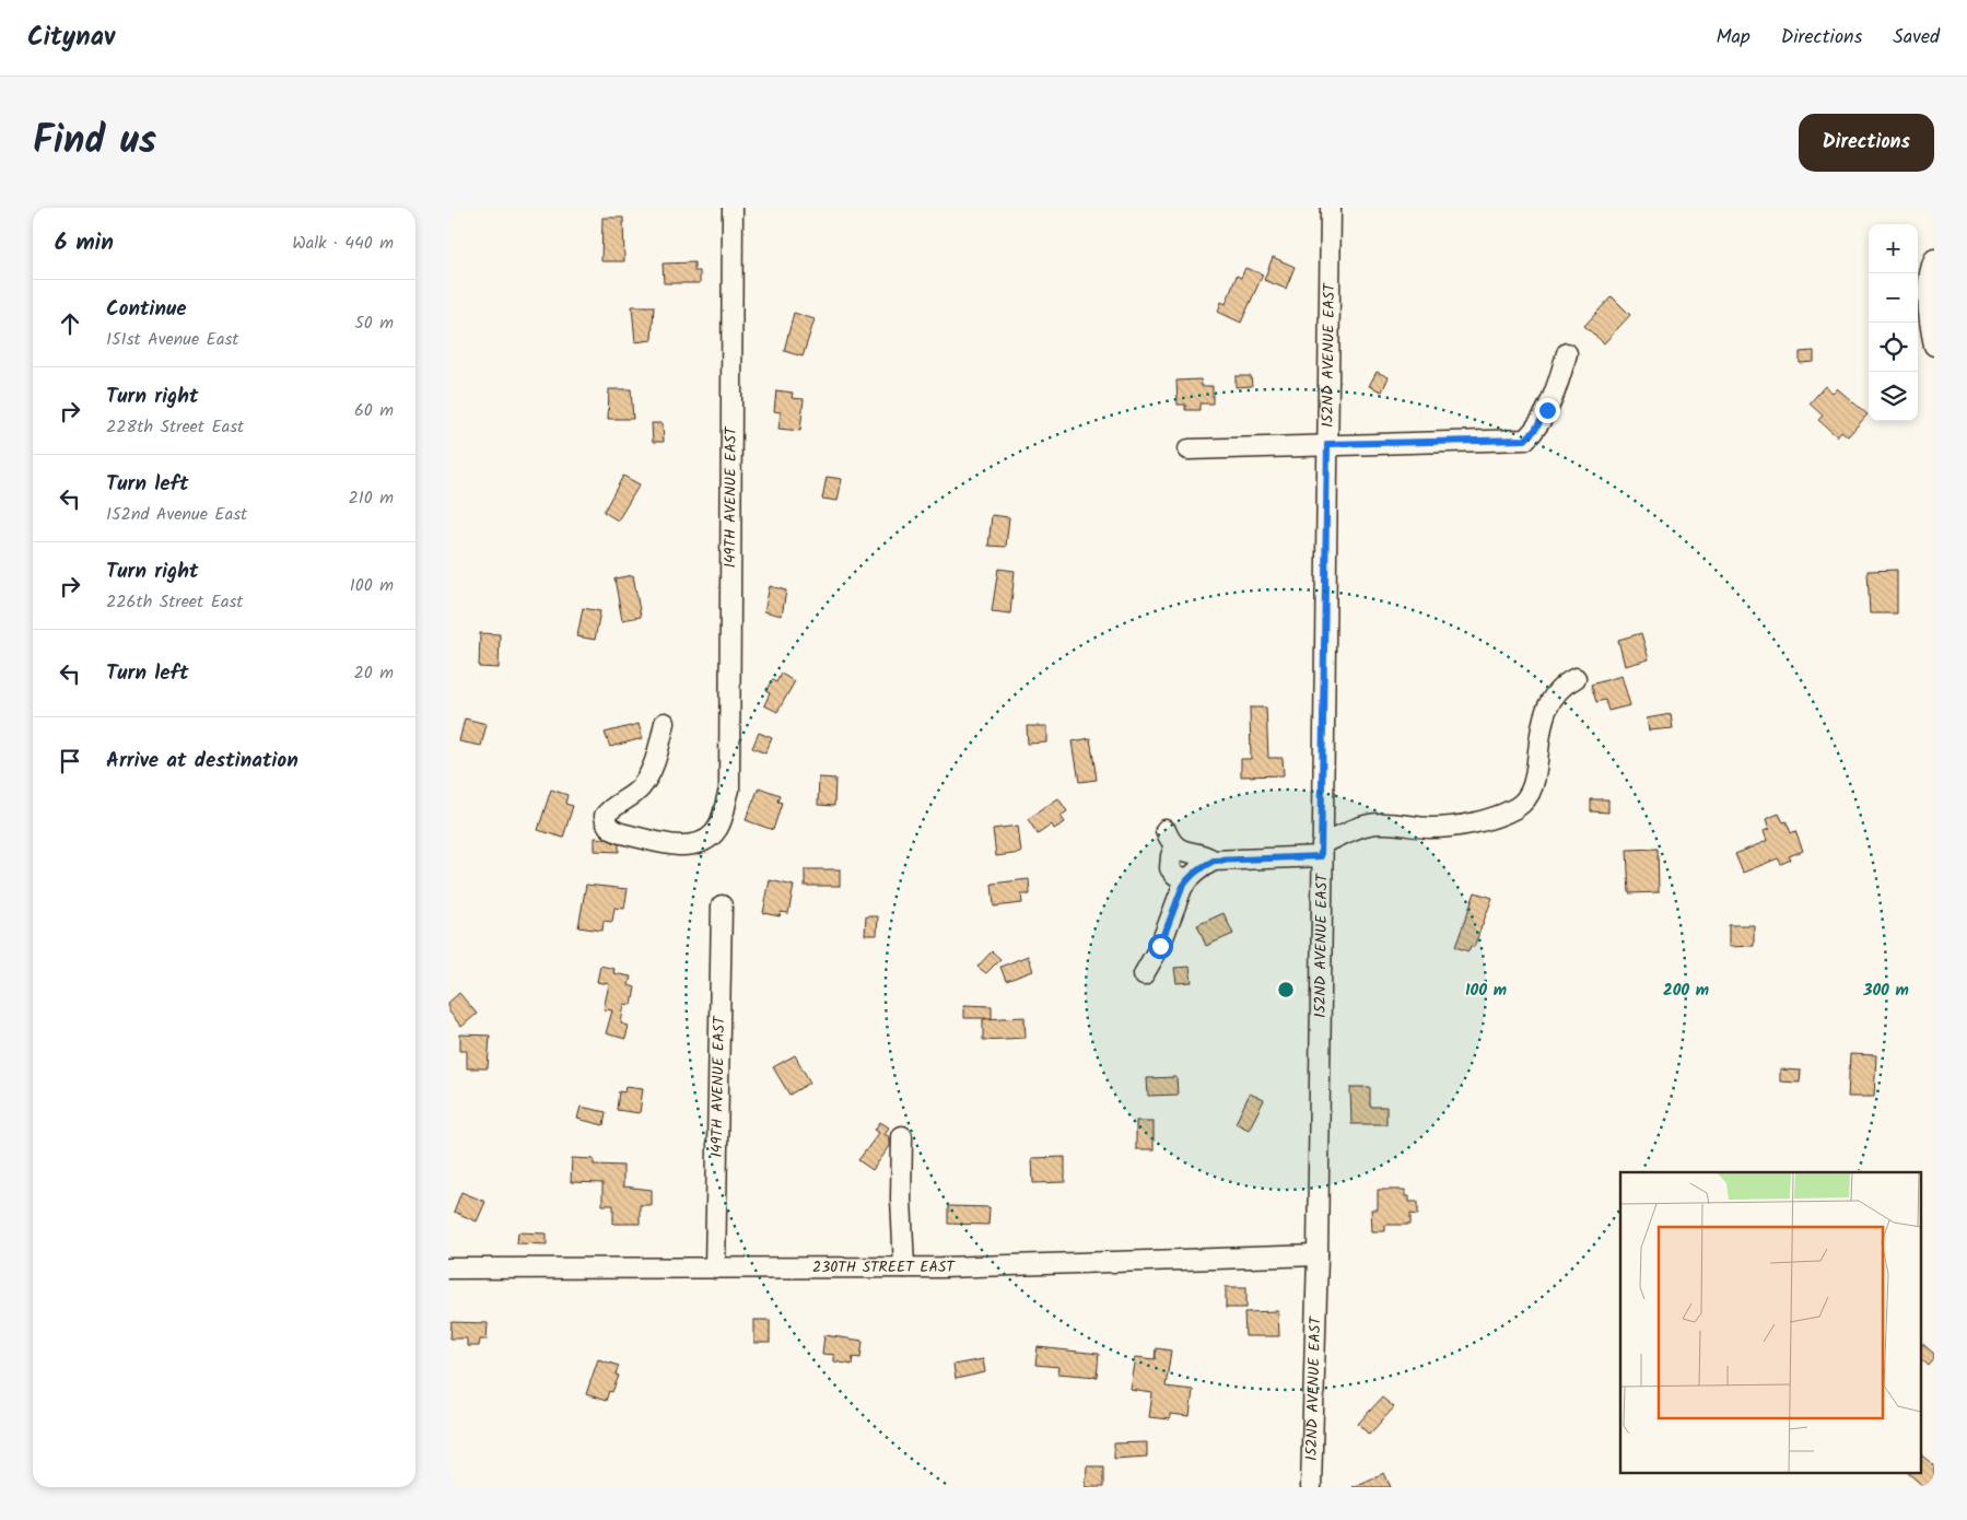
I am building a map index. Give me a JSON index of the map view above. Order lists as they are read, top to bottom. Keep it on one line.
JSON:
{"streets":{"street":["152ND AVENUE EAST","149TH AVENUE EAST","230TH STREET EAST"]},"crossings":[["152ND AVENUE EAST","230TH STREET EAST"],["149TH AVENUE EAST","230TH STREET EAST"]],"page":{"header":"Citynav","nav":["Map","Directions","Saved"],"title":"Find us","buttons":"Directions","heading":["6 min","Walk · 440 m"],"map_buttons":["+","−"],"list":[["Continue","151st Avenue East","50 m"],["Turn right","228th Street East","60 m"],["Turn left","152nd Avenue East","210 m"],["Turn right","226th Street East","100 m"],["Turn left","20 m"],"Arrive at destination"]},"rings":["100 m","200 m","300 m"]}
